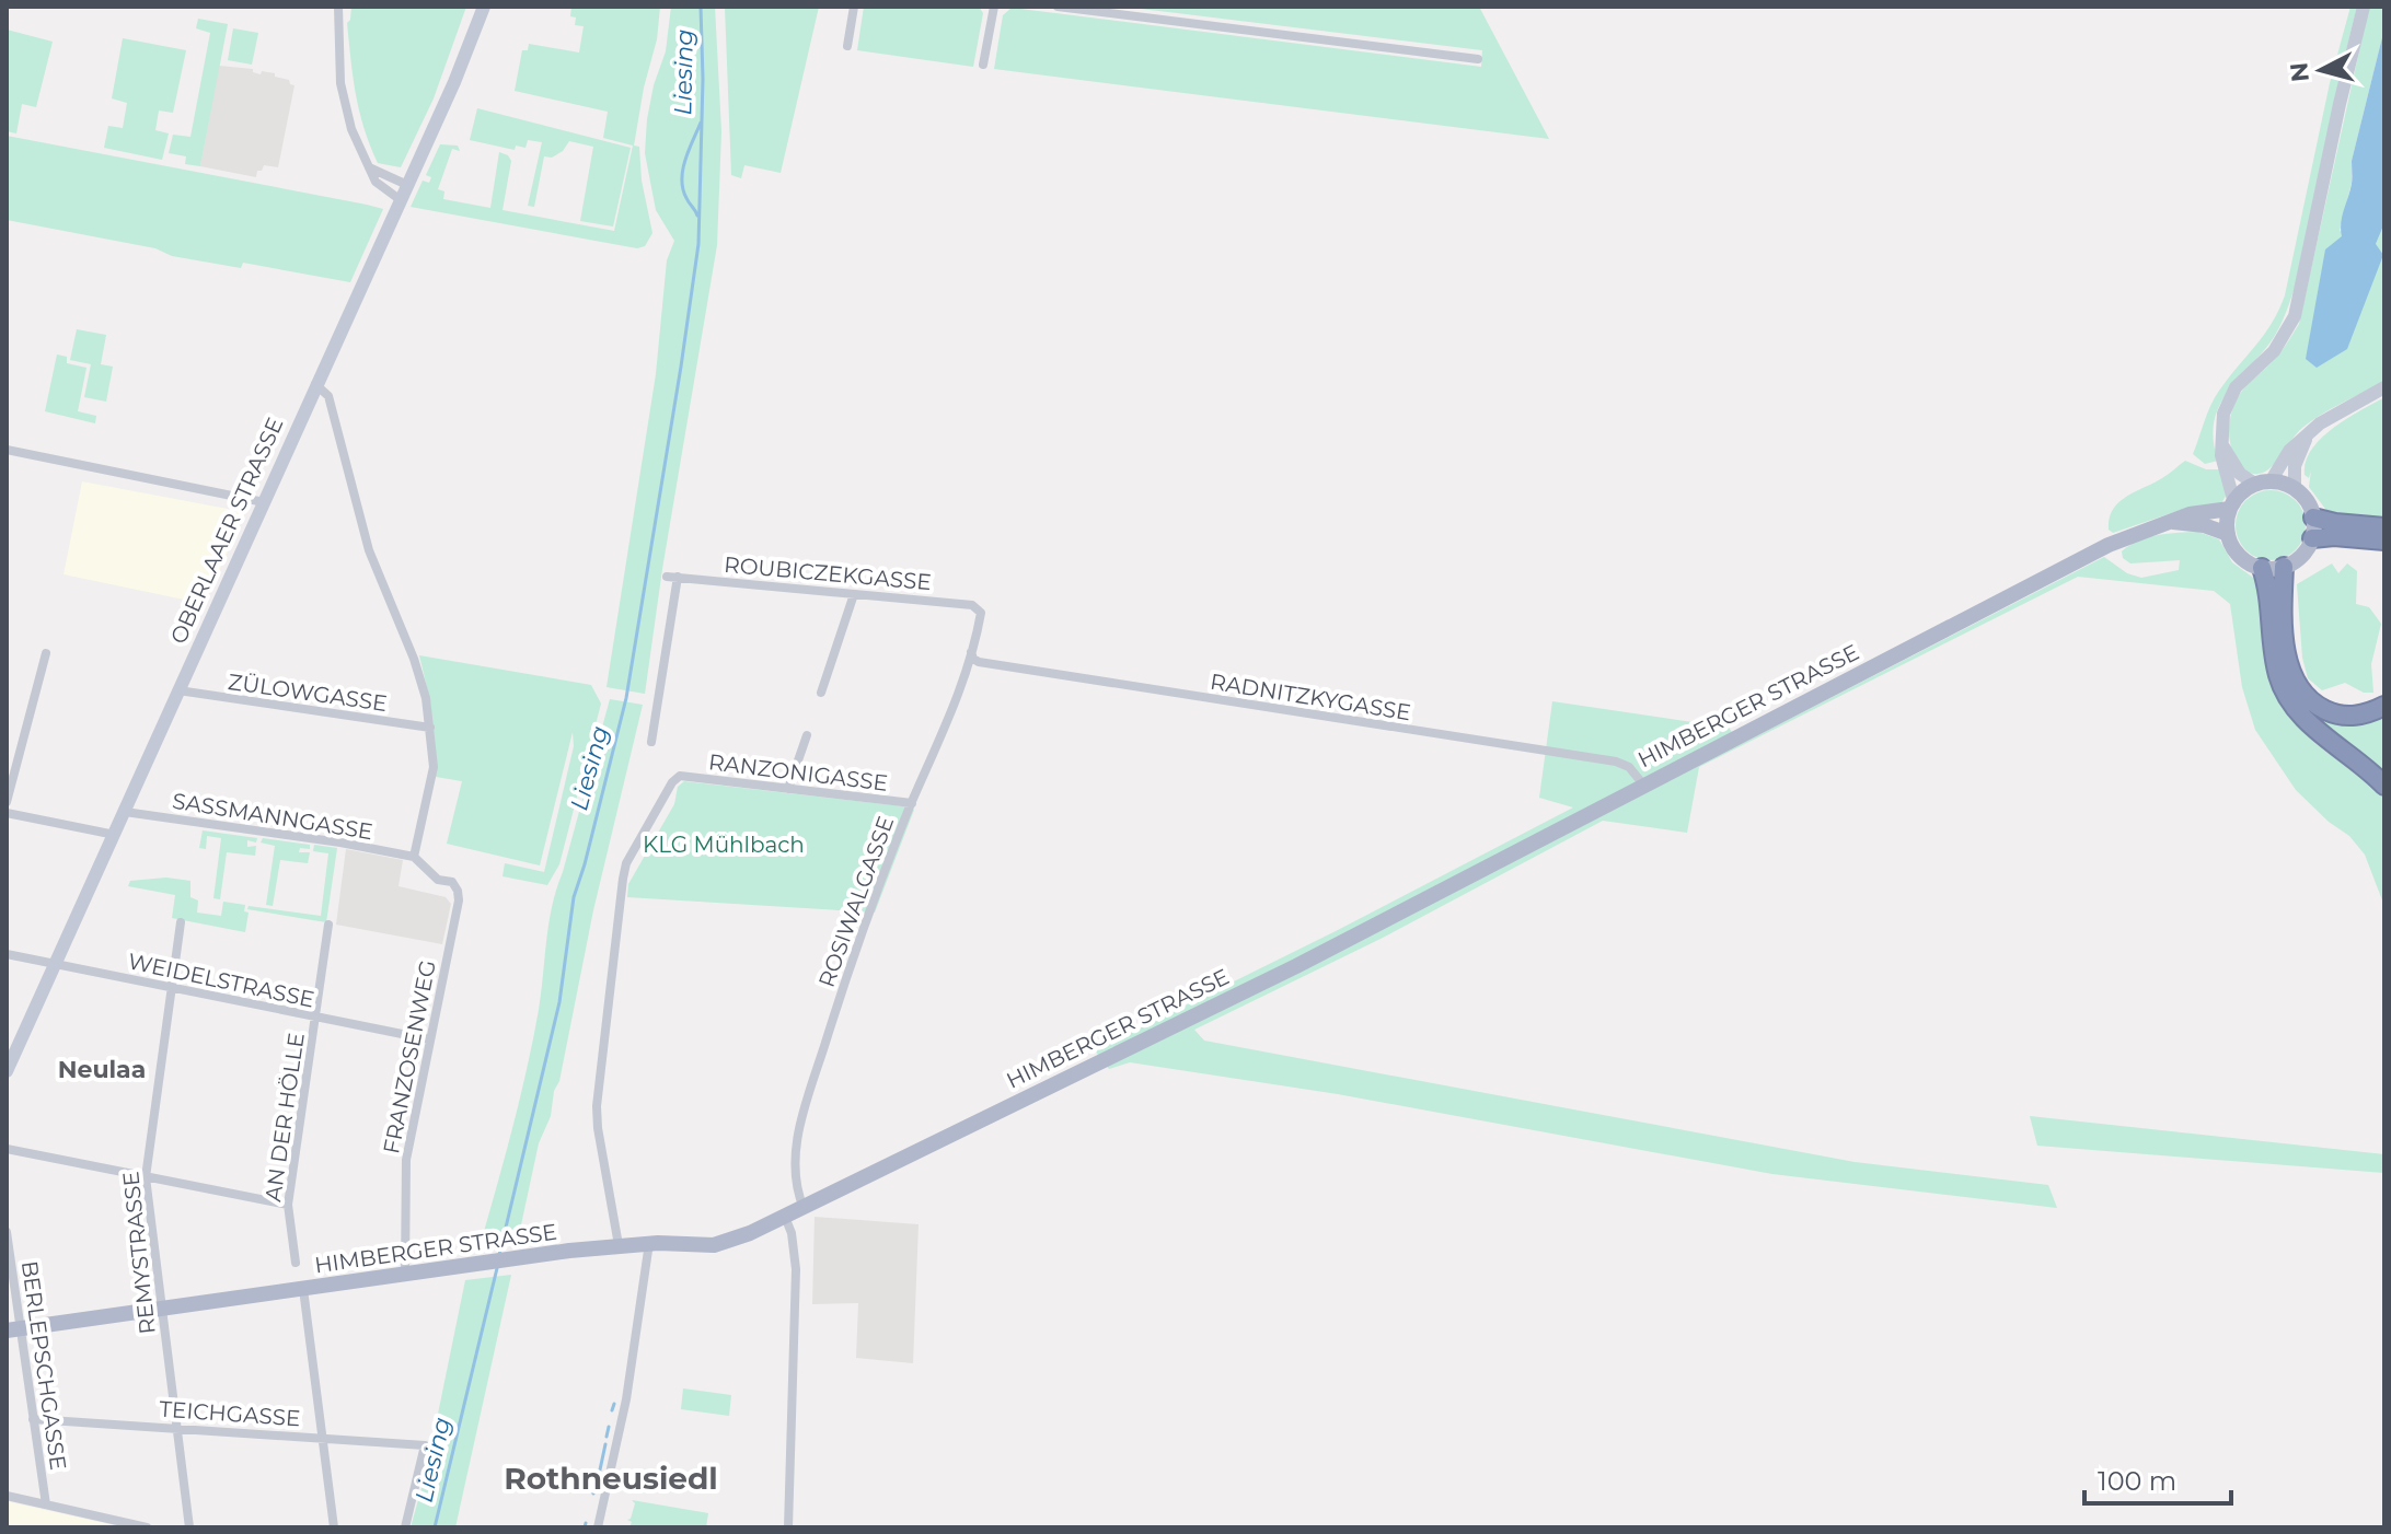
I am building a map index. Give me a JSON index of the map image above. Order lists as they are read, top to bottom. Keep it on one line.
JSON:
{"streets":{"main road":["OBERLAAER STRASSE","HIMBERGER STRASSE"],"street":["ROUBICZEKGASSE","ZÜLOWGASSE","RADNITZKYGASSE","RANZONIGASSE","SASSMANNGASSE","ROSIWALGASSE","WEIDELSTRASSE","FRANZOSENWEG","AN DER HÖLLE","REMYSTRASSE","BERLEPSCHGASSE","TEICHGASSE"]},"crossings":[["OBERLAAER STRASSE","ZÜLOWGASSE"],["OBERLAAER STRASSE","SASSMANNGASSE"],["OBERLAAER STRASSE","WEIDELSTRASSE"],["ROUBICZEKGASSE","ROSIWALGASSE"],["RADNITZKYGASSE","HIMBERGER STRASSE"],["RADNITZKYGASSE","ROSIWALGASSE"],["HIMBERGER STRASSE","RANZONIGASSE"],["HIMBERGER STRASSE","ROSIWALGASSE"],["HIMBERGER STRASSE","FRANZOSENWEG"],["HIMBERGER STRASSE","REMYSTRASSE"],["HIMBERGER STRASSE","BERLEPSCHGASSE"],["RANZONIGASSE","ROSIWALGASSE"],["SASSMANNGASSE","FRANZOSENWEG"],["WEIDELSTRASSE","FRANZOSENWEG"],["WEIDELSTRASSE","AN DER HÖLLE"],["WEIDELSTRASSE","REMYSTRASSE"],["REMYSTRASSE","TEICHGASSE"],["BERLEPSCHGASSE","TEICHGASSE"]],"districts":["Neulaa","Rothneusiedl"],"water":["Liesing"],"parks":["KLG Mühlbach"],"scale_bar":"100 m","north":"left"}
